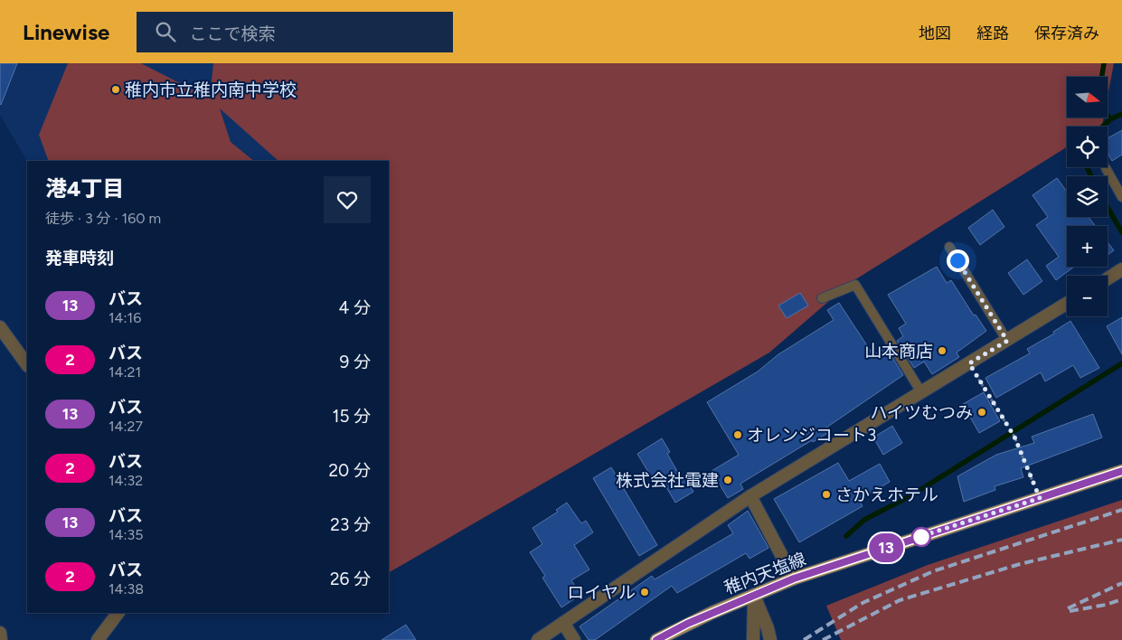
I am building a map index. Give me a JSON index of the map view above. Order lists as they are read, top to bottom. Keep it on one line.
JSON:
{"streets":{"main road":["稚内天塩線"]},"places":["稚内市立稚内南中学校","山本商店","ハイツむつみ","オレンジコート3","株式会社電建","さかえホテル","ロイヤル"],"lines":["bus line 13"],"north":"right","page":{"header":"Linewise","search":"ここで検索","nav":["地図","経路","保存済み"],"on_map":"13","map_buttons":["+","−"],"heading":[["港4丁目","徒歩 · 3 分 · 160 m"],"発車時刻"],"list":[{"mark":"13","name":"バス","note":"14:16","value":"4 分"},{"mark":"2","name":"バス","note":"14:21","value":"9 分"},{"mark":"13","name":"バス","note":"14:27","value":"15 分"},{"mark":"2","name":"バス","note":"14:32","value":"20 分"},{"mark":"13","name":"バス","note":"14:35","value":"23 分"},{"mark":"2","name":"バス","note":"14:38","value":"26 分"}]}}
